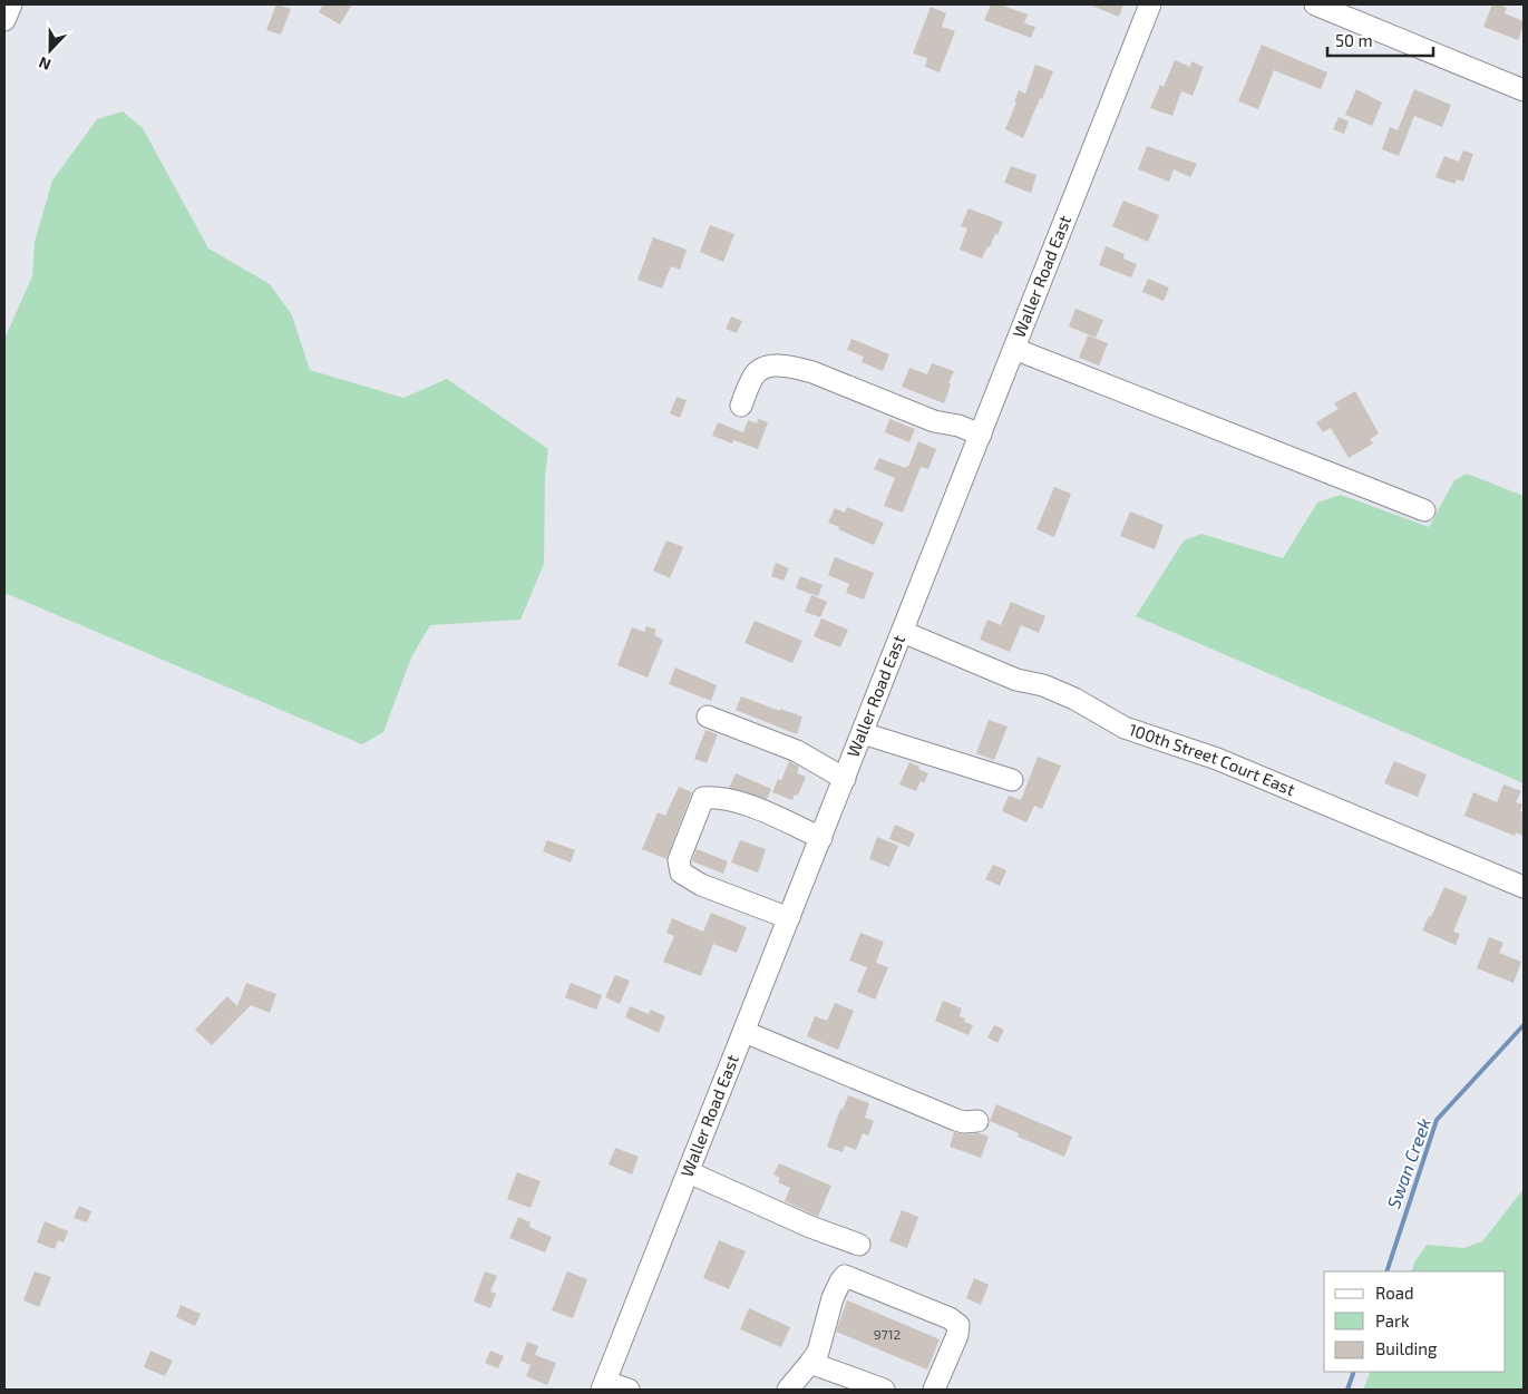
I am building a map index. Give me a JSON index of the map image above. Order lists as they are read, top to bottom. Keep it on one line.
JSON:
{"streets":{"street":["Waller Road East","100th Street Court East"]},"crossings":[["Waller Road East","100th Street Court East"]],"water":["Swan Creek"],"house_numbers":["9712"],"legend":["Road","Park","Building"],"scale_bar":"50 m","north":"bottom"}
